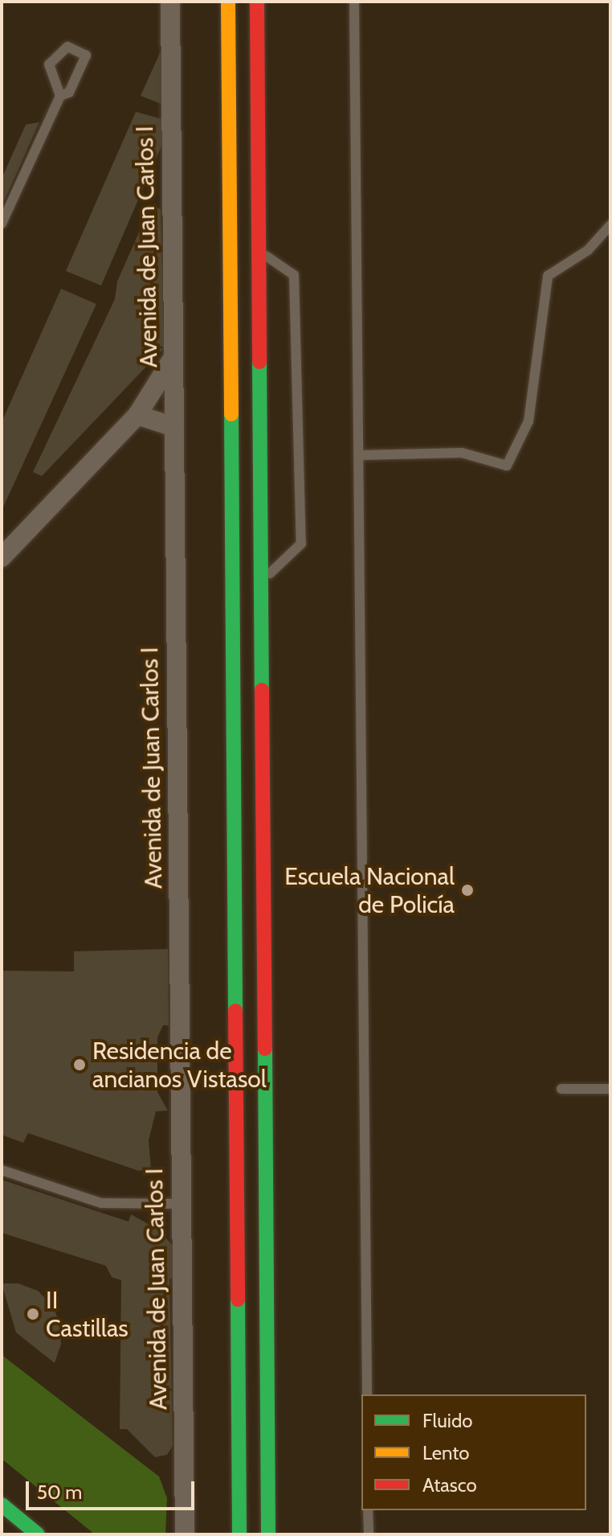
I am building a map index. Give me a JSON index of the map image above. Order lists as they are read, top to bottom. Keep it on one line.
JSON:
{"streets":{"street":["Avenida de Juan Carlos I"]},"places":["Escuela Nacional de Policía","Residencia de ancianos Vistasol","II Castillas"],"legend":["Fluido","Lento","Atasco"],"scale_bar":"50 m"}
